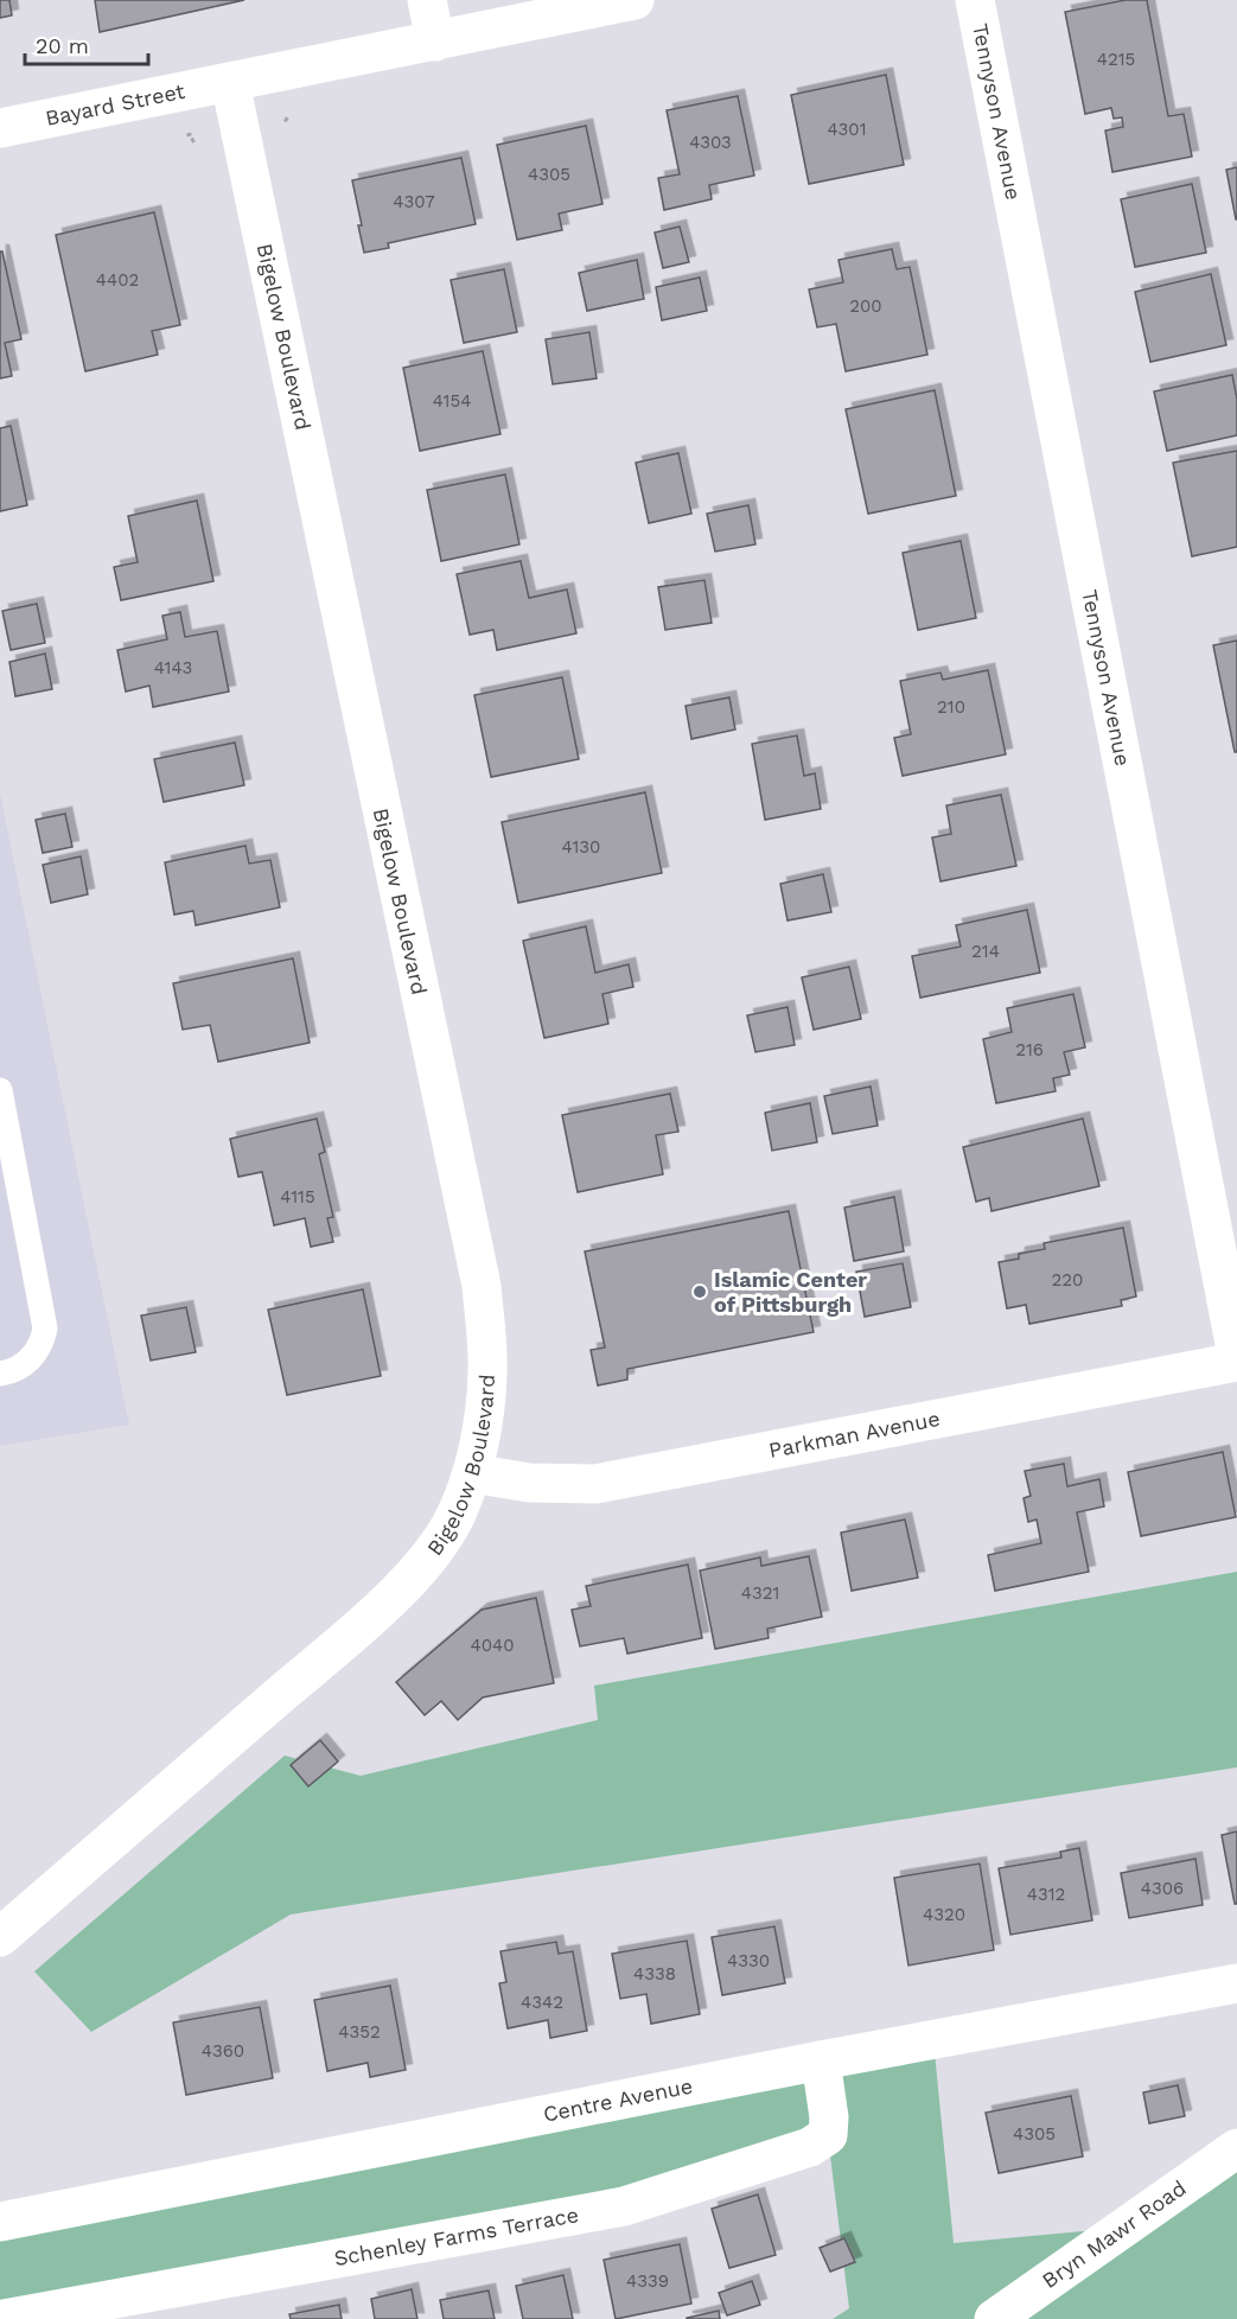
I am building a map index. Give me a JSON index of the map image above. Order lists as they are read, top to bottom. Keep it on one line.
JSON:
{"streets":{"main road":["Bayard Street","Tennyson Avenue","Bigelow Boulevard","Parkman Avenue","Centre Avenue","Bryn Mawr Road","Schenley Farms Terrace"]},"crossings":[["Bayard Street","Bigelow Boulevard"],["Bigelow Boulevard","Parkman Avenue"],["Centre Avenue","Schenley Farms Terrace"]],"places":["Islamic Center of Pittsburgh"],"house_numbers":["4215","4301","4303","4305","4307","4402","200","4154","4143","210","4130","214","216","4115","220","4321","4040","4306","4312","4320","4330","4338","4342","4352","4360","4305","4339"],"scale_bar":"20 m"}
